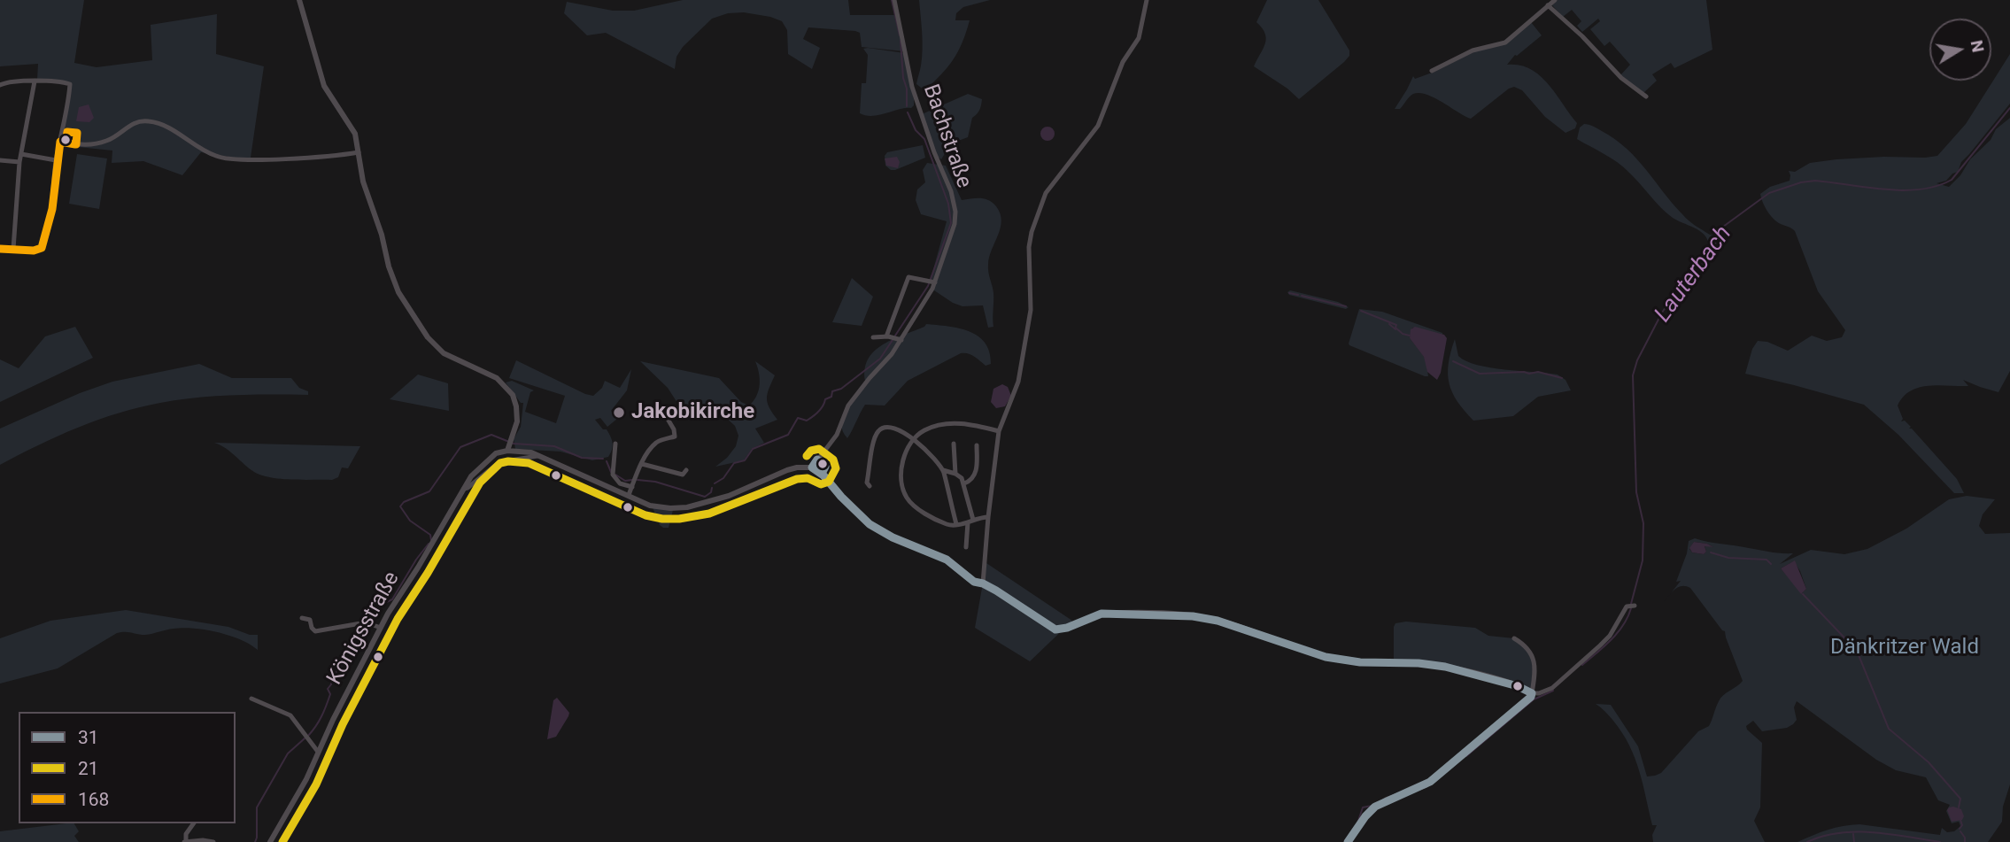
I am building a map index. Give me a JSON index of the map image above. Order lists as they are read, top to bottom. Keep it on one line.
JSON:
{"streets":{"street":["Bachstraße","Königsstraße"]},"water":["Lauterbach"],"parks":["Dänkritzer Wald"],"places":["Jakobikirche"],"lines":["transit line 168","transit line 21","transit line 31"],"legend":["31","21","168"],"north":"right"}
